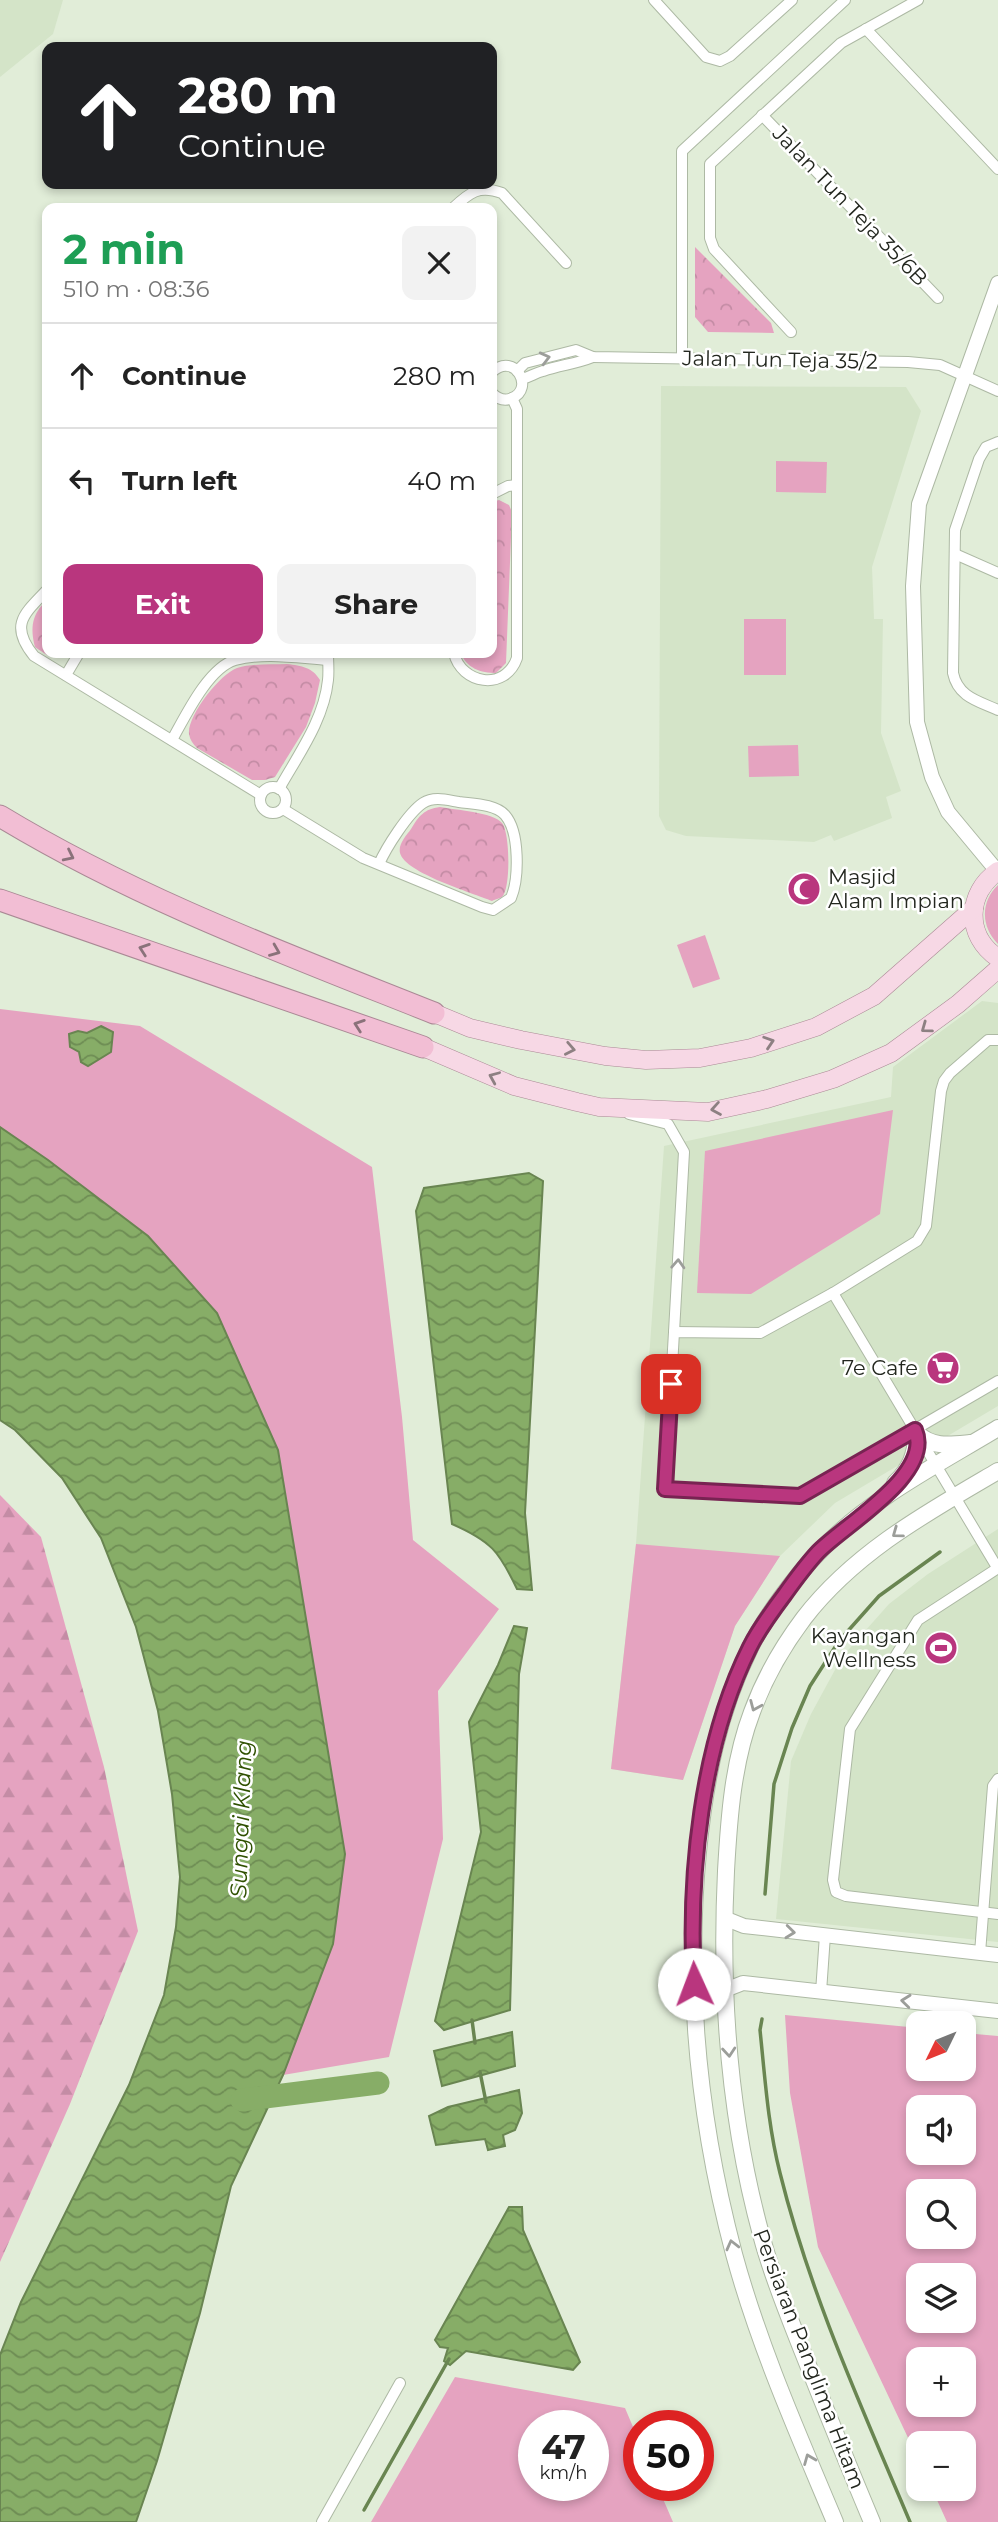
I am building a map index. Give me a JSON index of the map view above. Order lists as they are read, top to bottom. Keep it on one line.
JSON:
{"streets":{"main road":["Persiaran Panglima Hitam"],"street":["Jalan Tun Teja 35/6B","Jalan Tun Teja 35/2"]},"water":["Sungai Klang"],"places":{"mosque":["Masjid Alam Impian"],"supermarket":["7e Cafe"],"sports":["Kayangan Wellness"]},"north":"bottom left","page":{"turn":["280 m","Continue"],"heading":["2 min","510 m · 08:36"],"list":[{"name":"Continue","value":"280 m"},{"name":"Turn left","value":"40 m"}],"buttons":["Exit","Share"],"map_buttons":["+","−"],"speed":"47 km/h","limit":"50"}}
